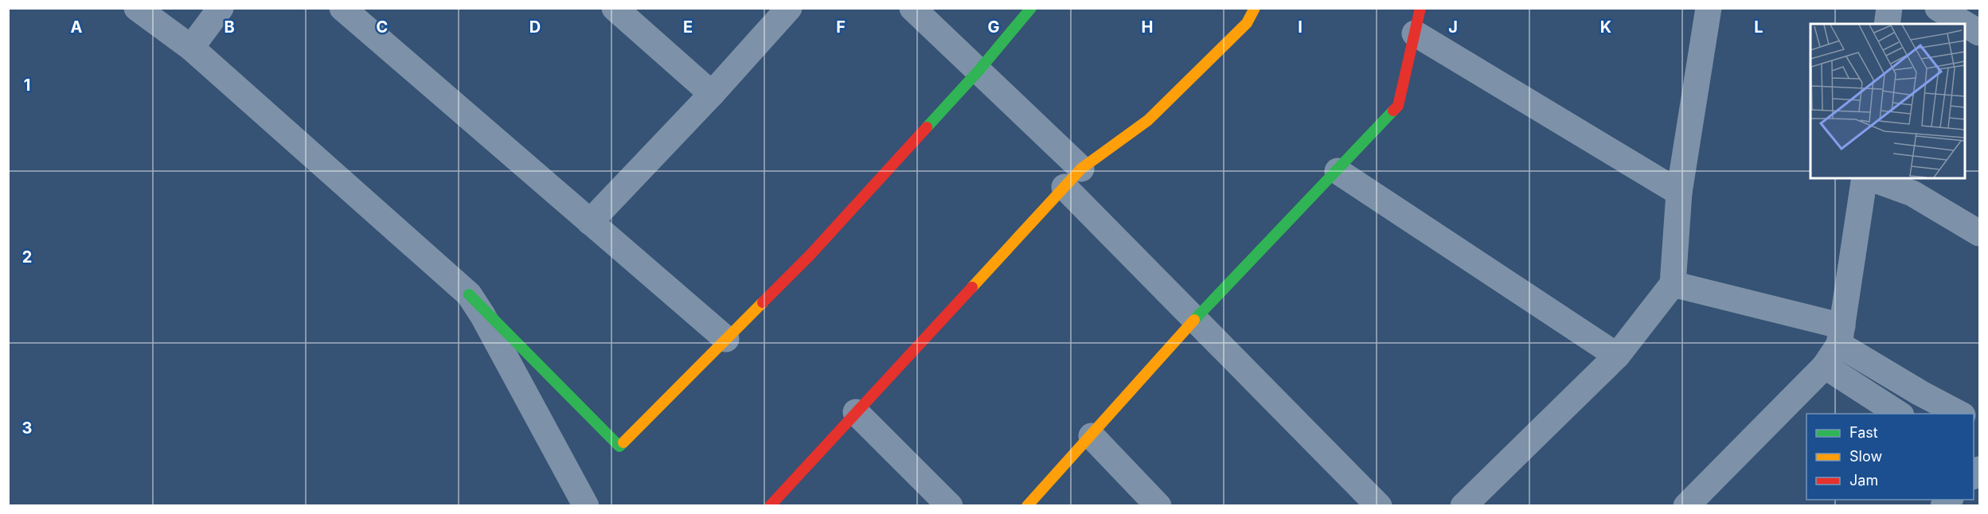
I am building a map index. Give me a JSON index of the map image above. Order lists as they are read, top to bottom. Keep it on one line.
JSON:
{"legend":["Fast","Slow","Jam"],"grid":{"columns":["A","B","C","D","E","F","G","H","I","J","K","L"],"rows":["1","2","3"]}}
